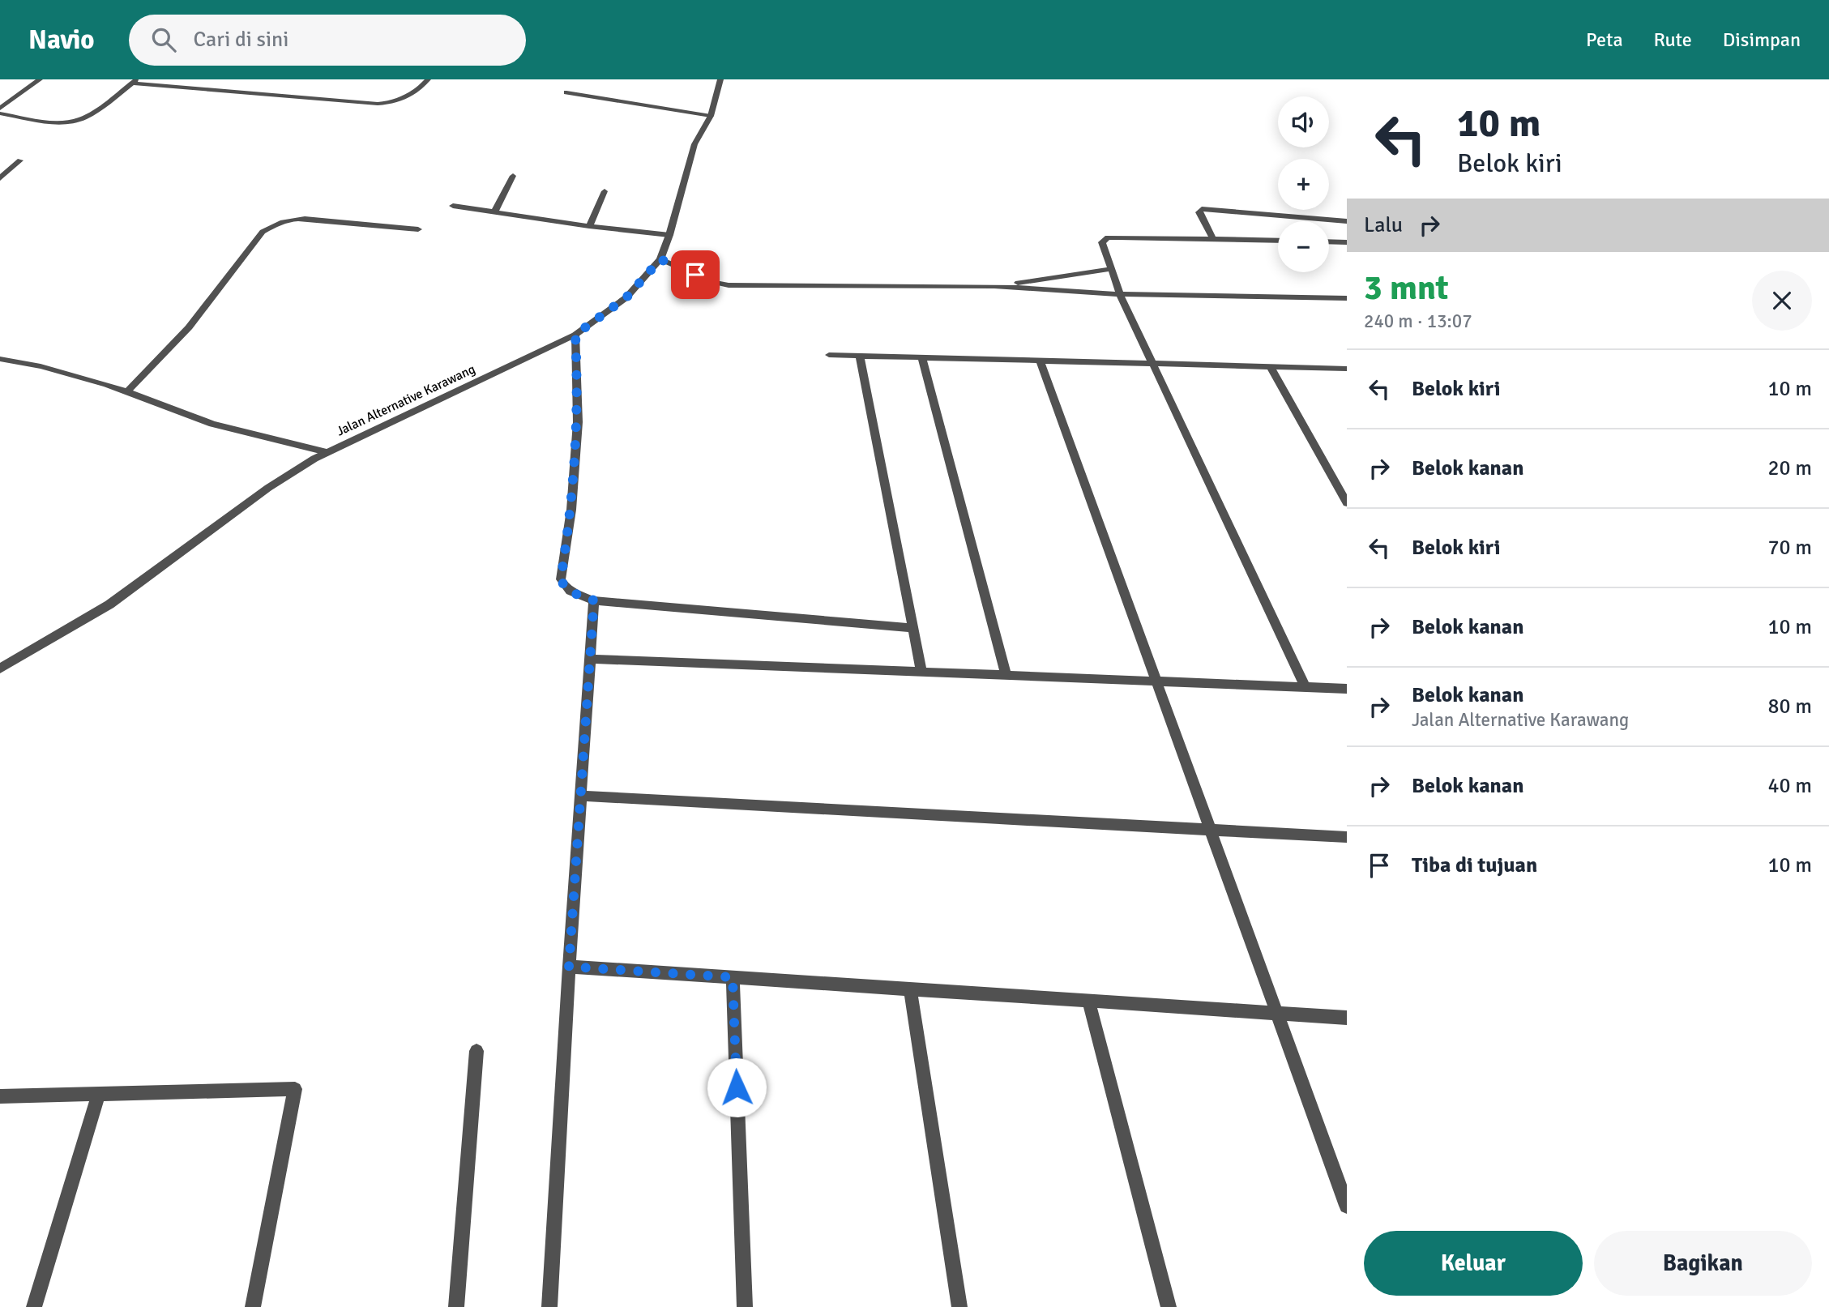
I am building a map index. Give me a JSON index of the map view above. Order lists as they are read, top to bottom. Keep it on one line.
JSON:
{"streets":{"street":["Jalan Alternative Karawang"]},"page":{"header":"Navio","search":"Cari di sini","nav":["Peta","Rute","Disimpan"],"turn":["10 m","Belok kiri"],"map_buttons":["+","−"],"then":"Lalu","heading":["3 mnt","240 m · 13:07"],"list":[{"name":"Belok kiri","value":"10 m"},{"name":"Belok kanan","value":"20 m"},{"name":"Belok kiri","value":"70 m"},{"name":"Belok kanan","value":"10 m"},{"name":"Belok kanan","note":"Jalan Alternative Karawang","value":"80 m"},{"name":"Belok kanan","value":"40 m"},{"name":"Tiba di tujuan","value":"10 m"}],"buttons":["Keluar","Bagikan"]}}
